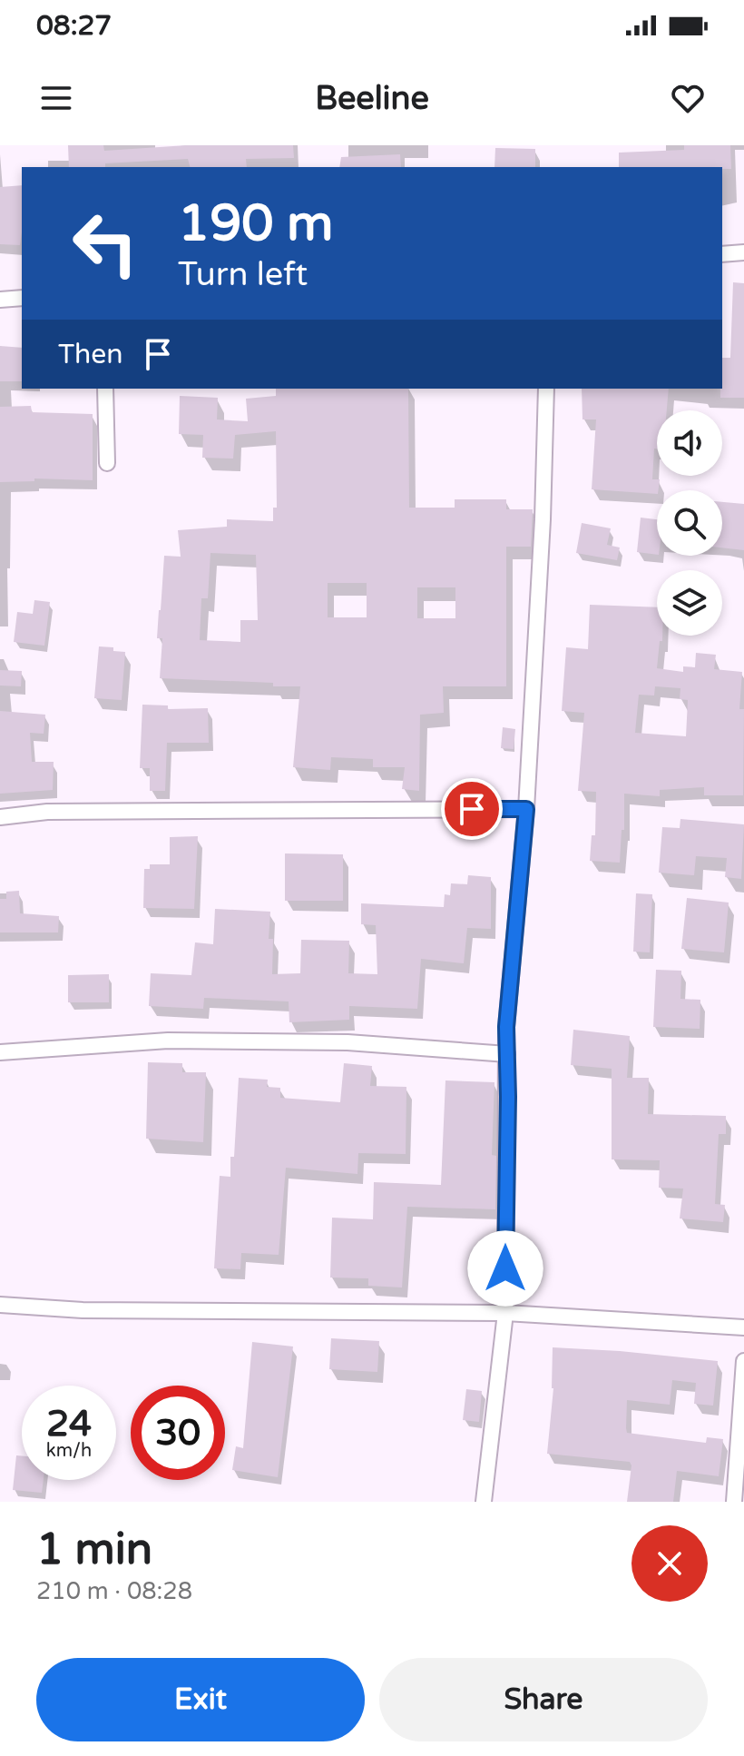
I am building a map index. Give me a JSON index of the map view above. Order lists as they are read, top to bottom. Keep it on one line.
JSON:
{"page":{"status":"08:27","header":"Beeline","turn":["190 m","Turn left"],"then":"Then","speed":"24 km/h","limit":"30","heading":["1 min","210 m · 08:28"],"buttons":["Exit","Share"]}}
